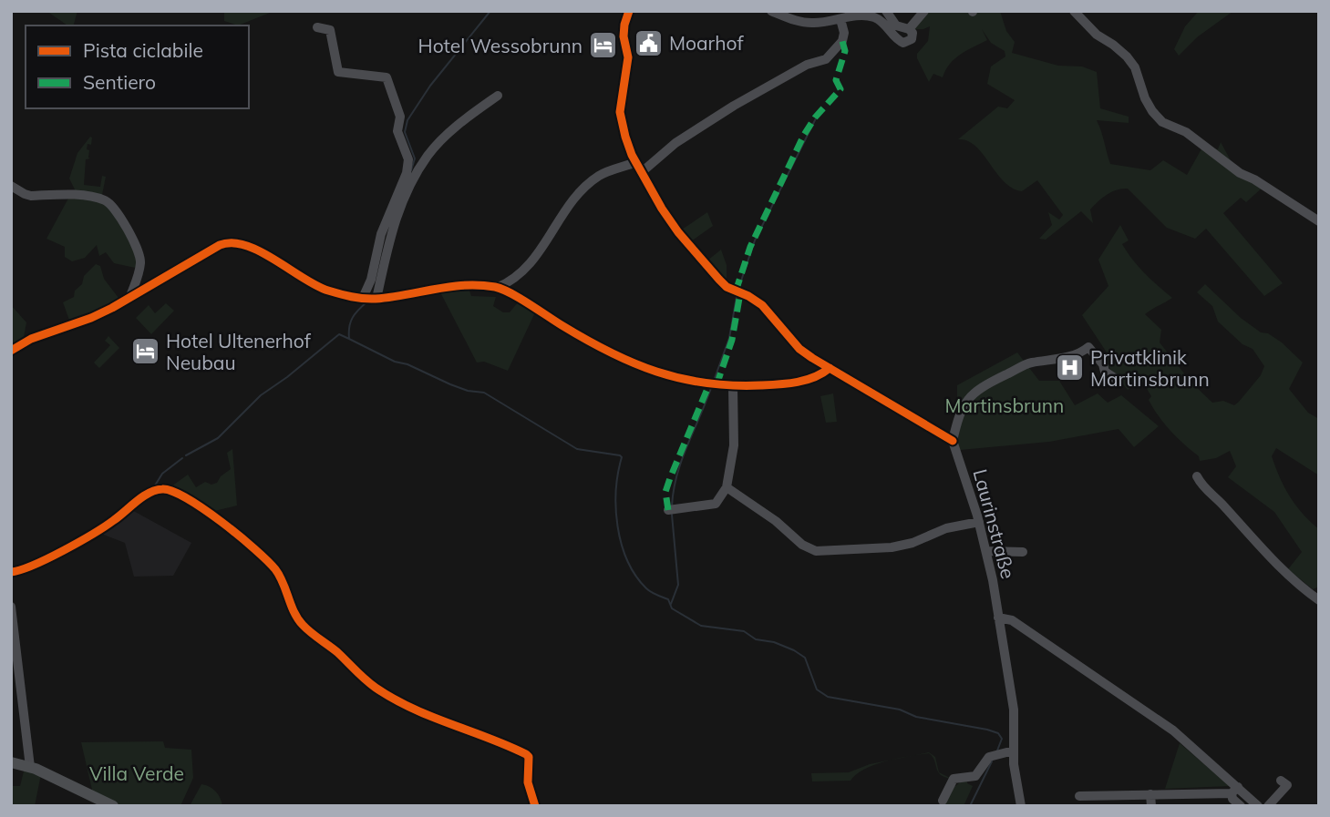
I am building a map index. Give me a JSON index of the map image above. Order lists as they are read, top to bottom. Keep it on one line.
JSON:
{"streets":{"street":["Laurinstraße"]},"parks":["Martinsbrunn","Villa Verde"],"places":{"public building":["Moarhof"],"hotel":["Hotel Wessobrunn","Hotel Ultenerhof Neubau"],"hospital":["Privatklinik Martinsbrunn"]},"legend":["Pista ciclabile","Sentiero"]}
